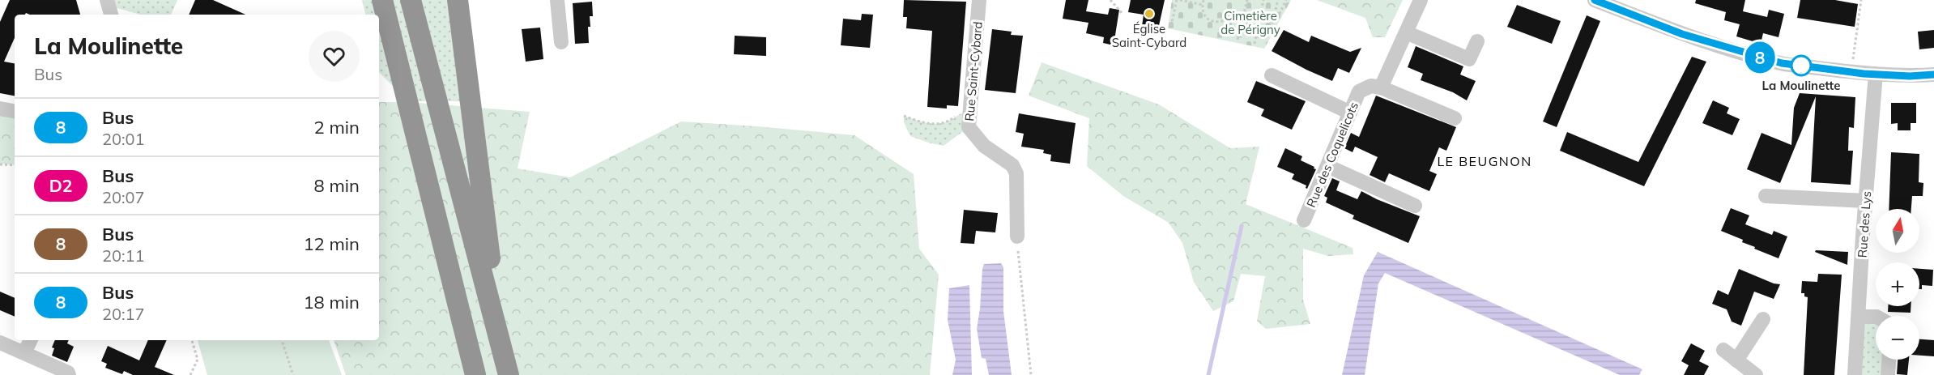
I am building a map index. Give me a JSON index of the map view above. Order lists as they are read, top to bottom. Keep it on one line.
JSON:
{"streets":{"street":["Rue Saint-Cybard","Rue des Coquelicots","Rue des Lys"]},"districts":["LE BEUGNON"],"parks":["Cimetière de Périgny"],"places":["Église Saint-Cybard","La Moulinette"],"lines":["bus line 8"],"north":"top","page":{"on_map":"8","heading":["La Moulinette","Bus"],"list":[{"mark":"8","name":"Bus","note":"20:01","value":"2 min"},{"mark":"D2","name":"Bus","note":"20:07","value":"8 min"},{"mark":"8","name":"Bus","note":"20:11","value":"12 min"},{"mark":"8","name":"Bus","note":"20:17","value":"18 min"}],"map_buttons":["+","−"]}}
